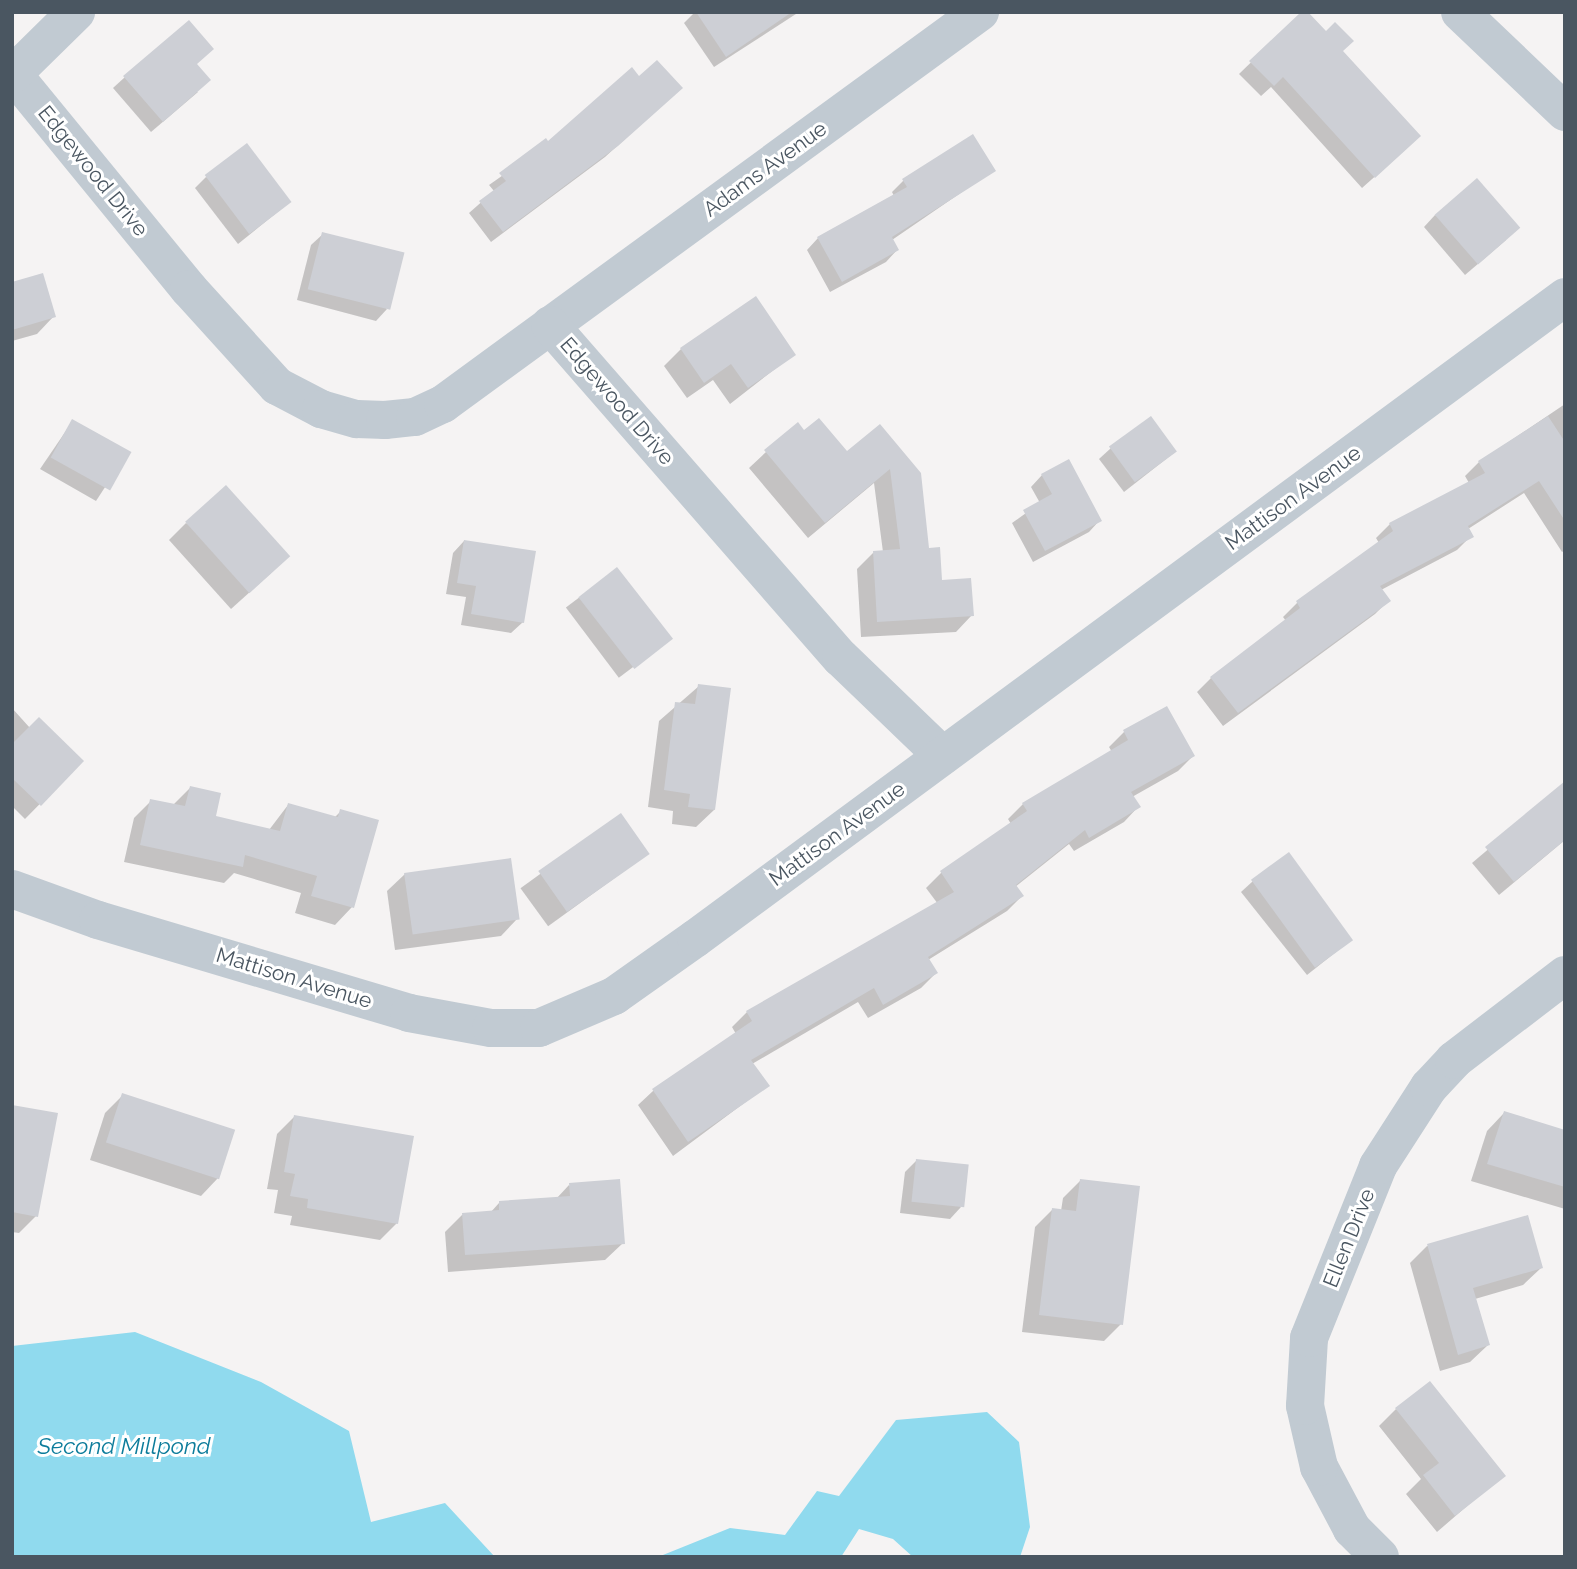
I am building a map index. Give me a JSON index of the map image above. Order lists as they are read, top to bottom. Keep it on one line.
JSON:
{"streets":{"street":["Adams Avenue","Edgewood Drive","Mattison Avenue","Ellen Drive"]},"crossings":[["Adams Avenue","Edgewood Drive"],["Edgewood Drive","Mattison Avenue"]],"water":["Second Millpond"]}
